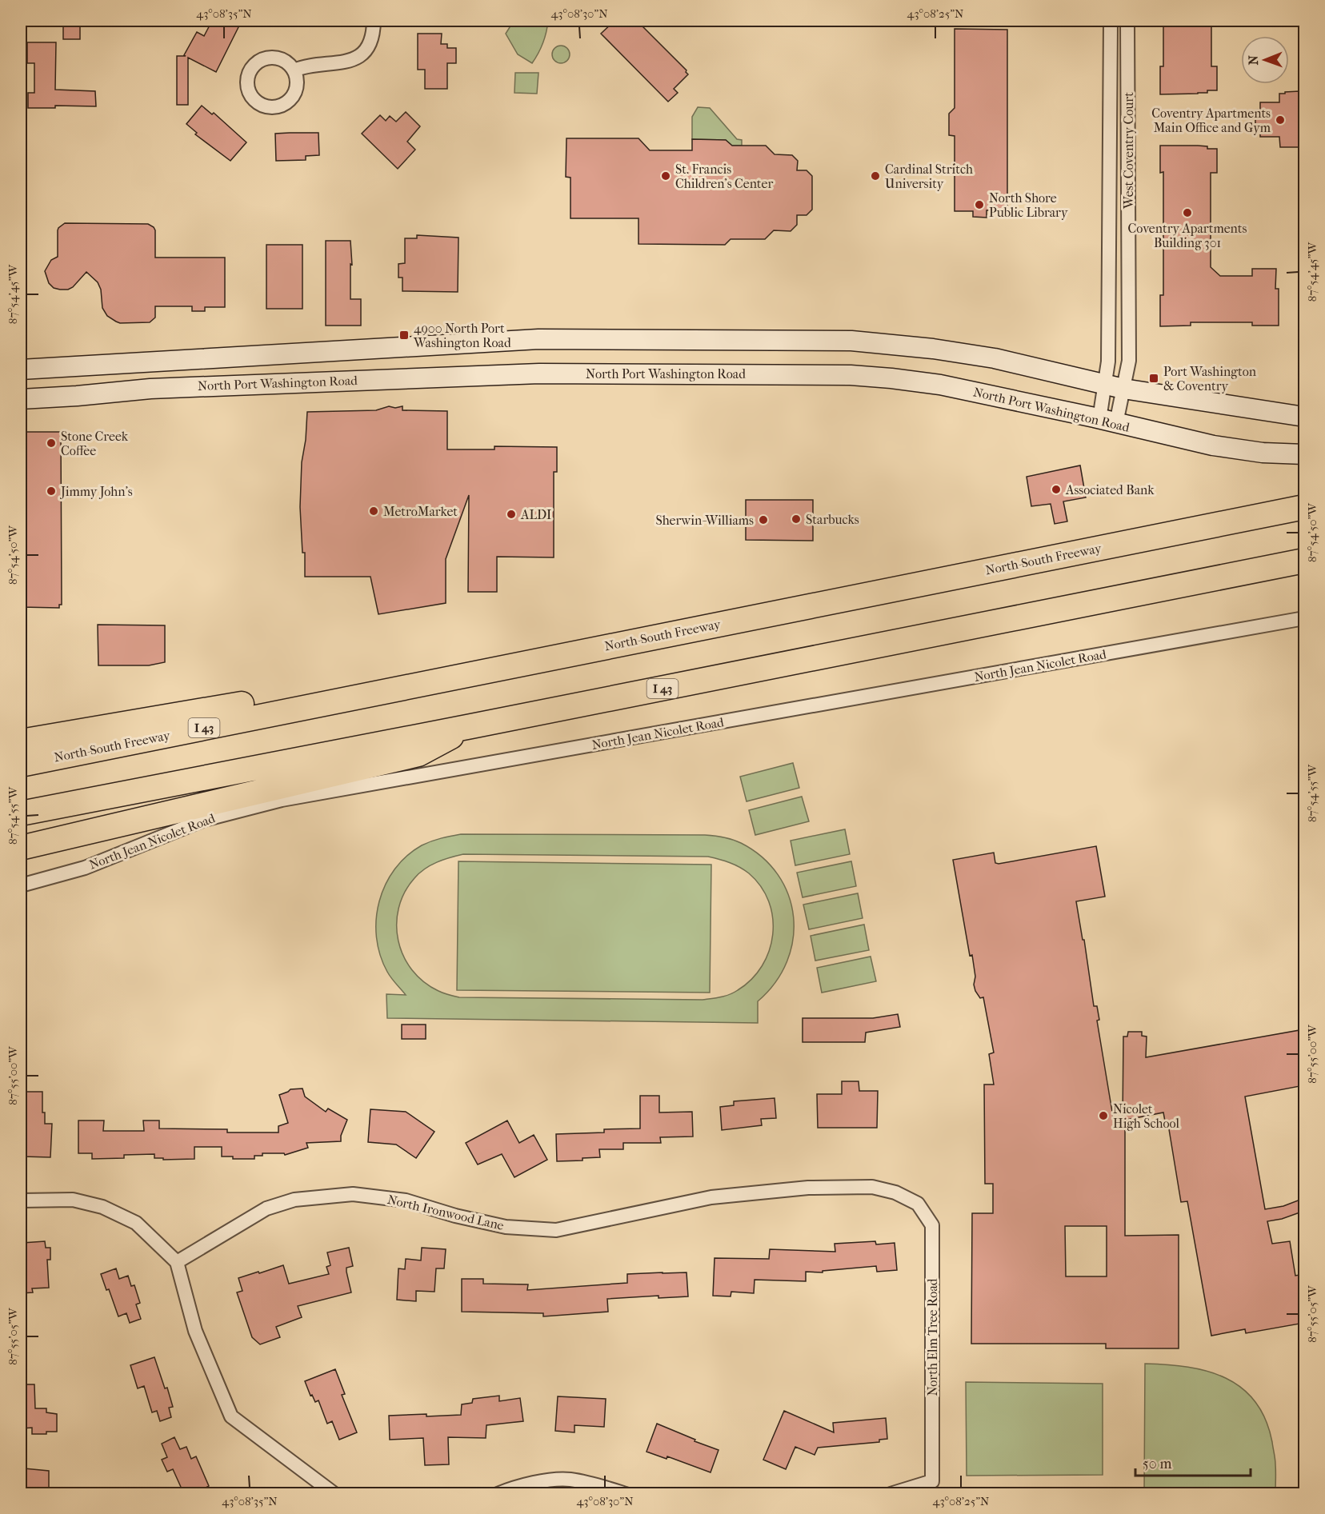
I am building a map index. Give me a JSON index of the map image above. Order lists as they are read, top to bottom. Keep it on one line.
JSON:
{"streets":{"highway":["North-South Freeway","I 43"],"main road":["North Port Washington Road"],"street":["West Coventry Court","North Jean Nicolet Road","North Ironwood Lane","North Elm Tree Road"]},"crossings":[["West Coventry Court","North Port Washington Road"],["North Ironwood Lane","North Elm Tree Road"]],"places":{"other":["Coventry Apartments Main Office and Gym","St. Francis Children's Center","Cardinal Stritch University","North Shore Public Library","Coventry Apartments Building 301","Stone Creek Coffee","Associated Bank","Jimmy John's","MetroMarket","ALDI","Starbucks","Sherwin-Williams","Nicolet High School"],"transit":["4900 North Port Washington Road","Port Washington & Coventry"]},"scale_bar":"50 m","north":"left","coordinates":["43°08'35\"N","43°08'30\"N","43°08'25\"N","87°54'45\"W","87°54'50\"W","87°54'55\"W","87°55'00\"W","87°55'05\"W"]}
